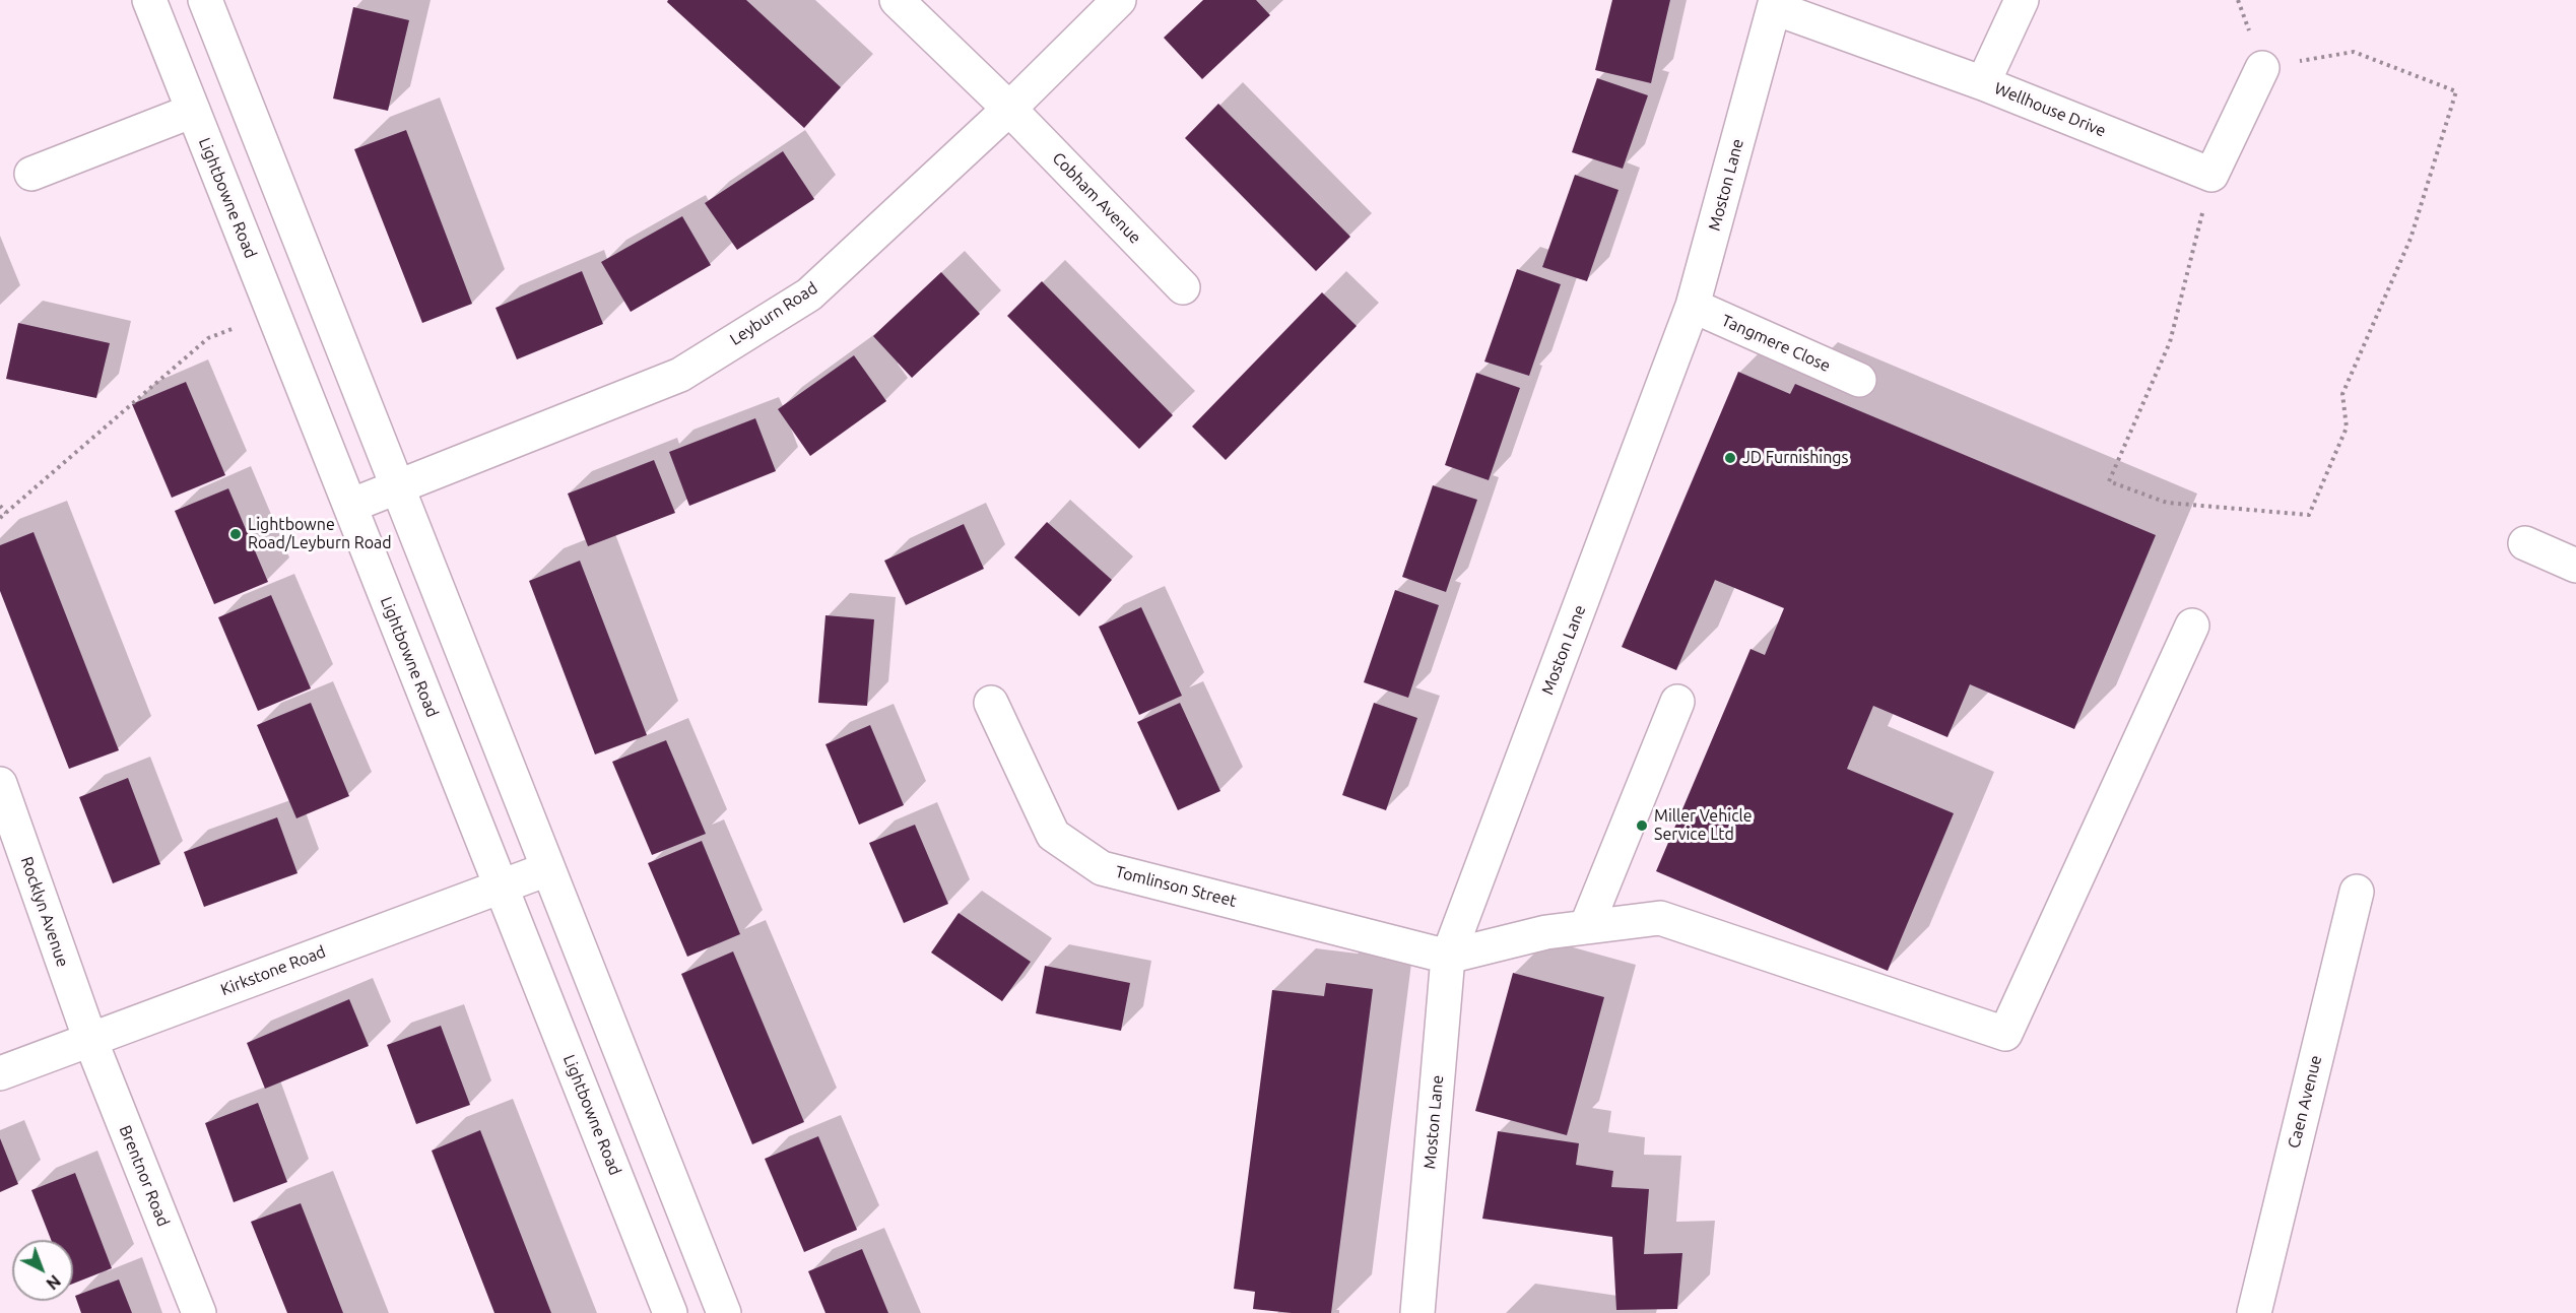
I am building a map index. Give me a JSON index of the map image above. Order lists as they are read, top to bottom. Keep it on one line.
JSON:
{"streets":{"street":["Wellhouse Drive","Moston Lane","Lightbowne Road","Cobham Avenue","Leyburn Road","Tangmere Close","Tomlinson Street","Rocklyn Avenue","Kirkstone Road","Caen Avenue","Brentnor Road"]},"crossings":[["Wellhouse Drive","Moston Lane"],["Moston Lane","Tangmere Close"],["Moston Lane","Tomlinson Street"],["Lightbowne Road","Leyburn Road"],["Lightbowne Road","Kirkstone Road"],["Cobham Avenue","Leyburn Road"],["Rocklyn Avenue","Kirkstone Road"],["Rocklyn Avenue","Brentnor Road"],["Kirkstone Road","Brentnor Road"]],"places":["JD Furnishings","Lightbowne Road/Leyburn Road","Miller Vehicle Service Ltd"],"north":"bottom right"}
